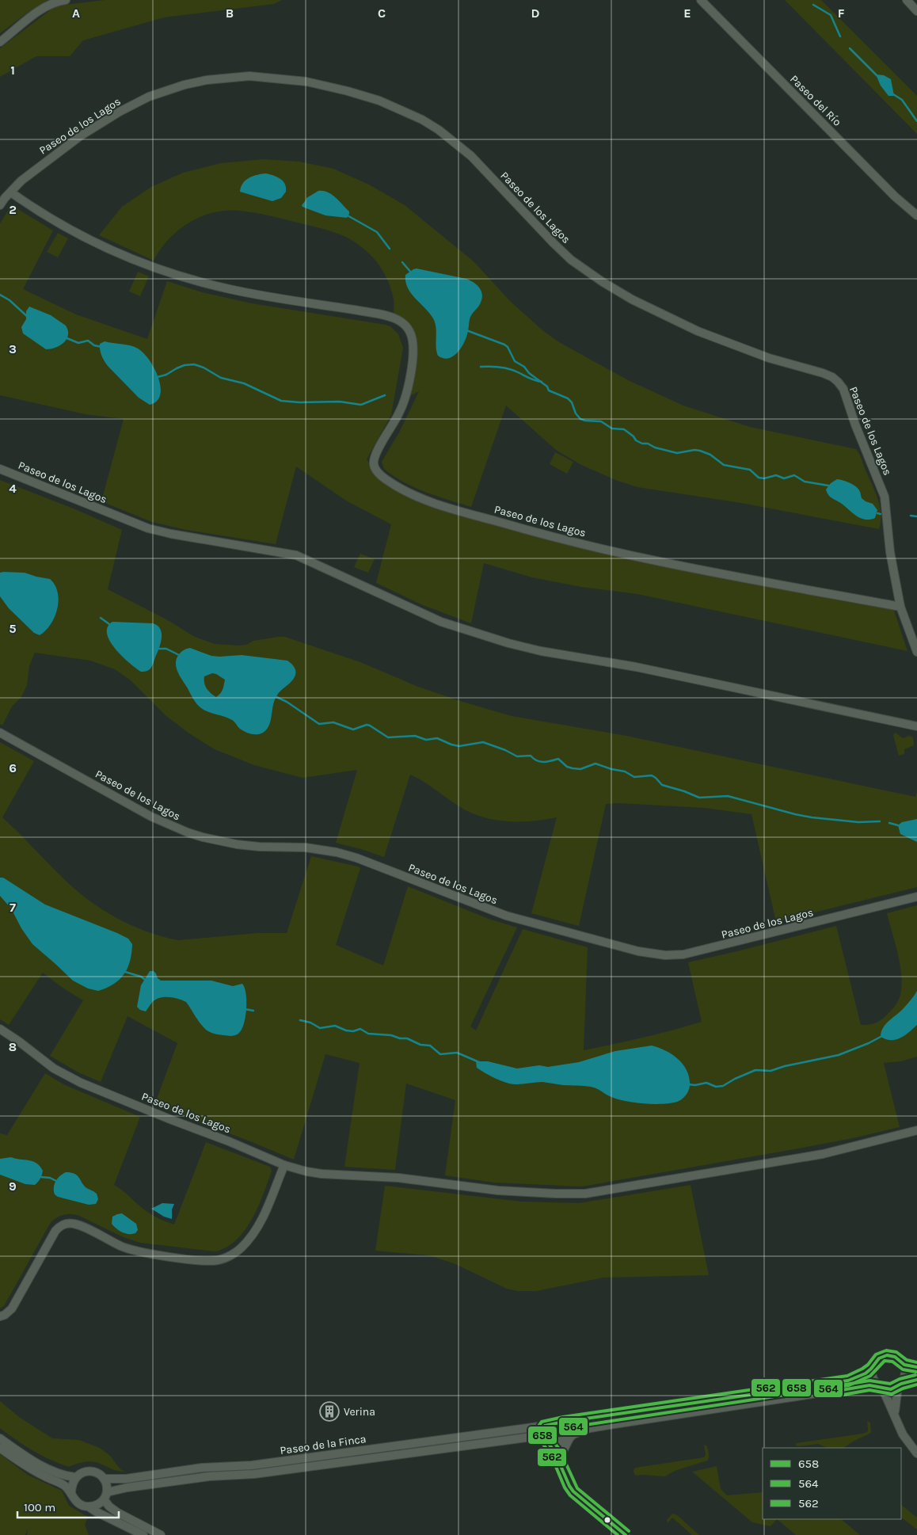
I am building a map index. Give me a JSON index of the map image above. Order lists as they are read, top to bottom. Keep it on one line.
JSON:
{"streets":{"street":["Paseo del Río","Paseo de los Lagos","Paseo de la Finca"]},"places":{"building":["Verina"]},"lines":["transit line 562","transit line 658","transit line 564"],"legend":["658","564","562"],"scale_bar":"100 m","grid":{"columns":["A","B","C","D","E","F"],"rows":["1","2","3","4","5","6","7","8","9"]}}
